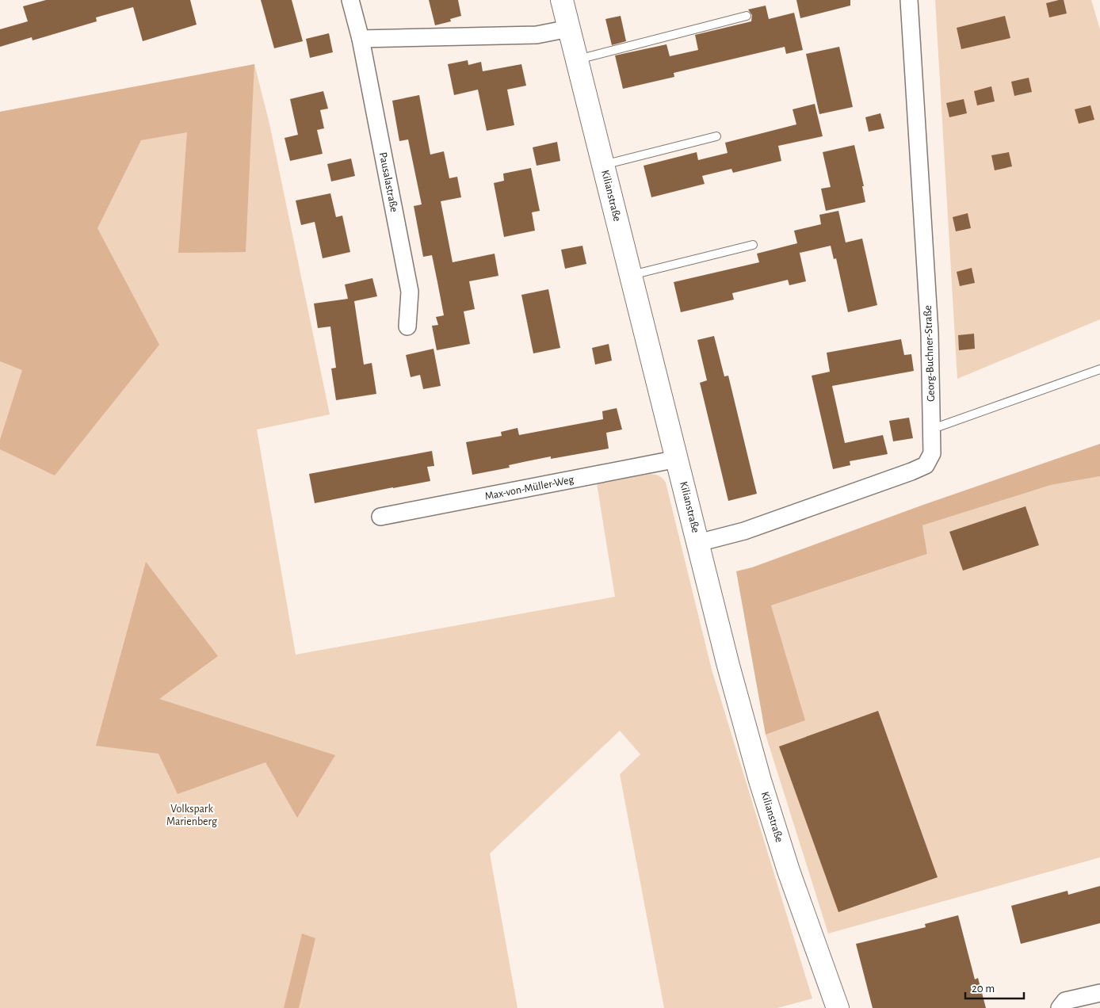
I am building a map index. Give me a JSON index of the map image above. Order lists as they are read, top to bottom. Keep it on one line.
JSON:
{"streets":{"main road":["Kilianstraße"],"street":["Pausalastraße","Georg-Buchner-Straße","Max-von-Müller-Weg"]},"crossings":[["Kilianstraße","Georg-Buchner-Straße"],["Kilianstraße","Max-von-Müller-Weg"]],"parks":["Volkspark Marienberg"],"scale_bar":"20 m"}
